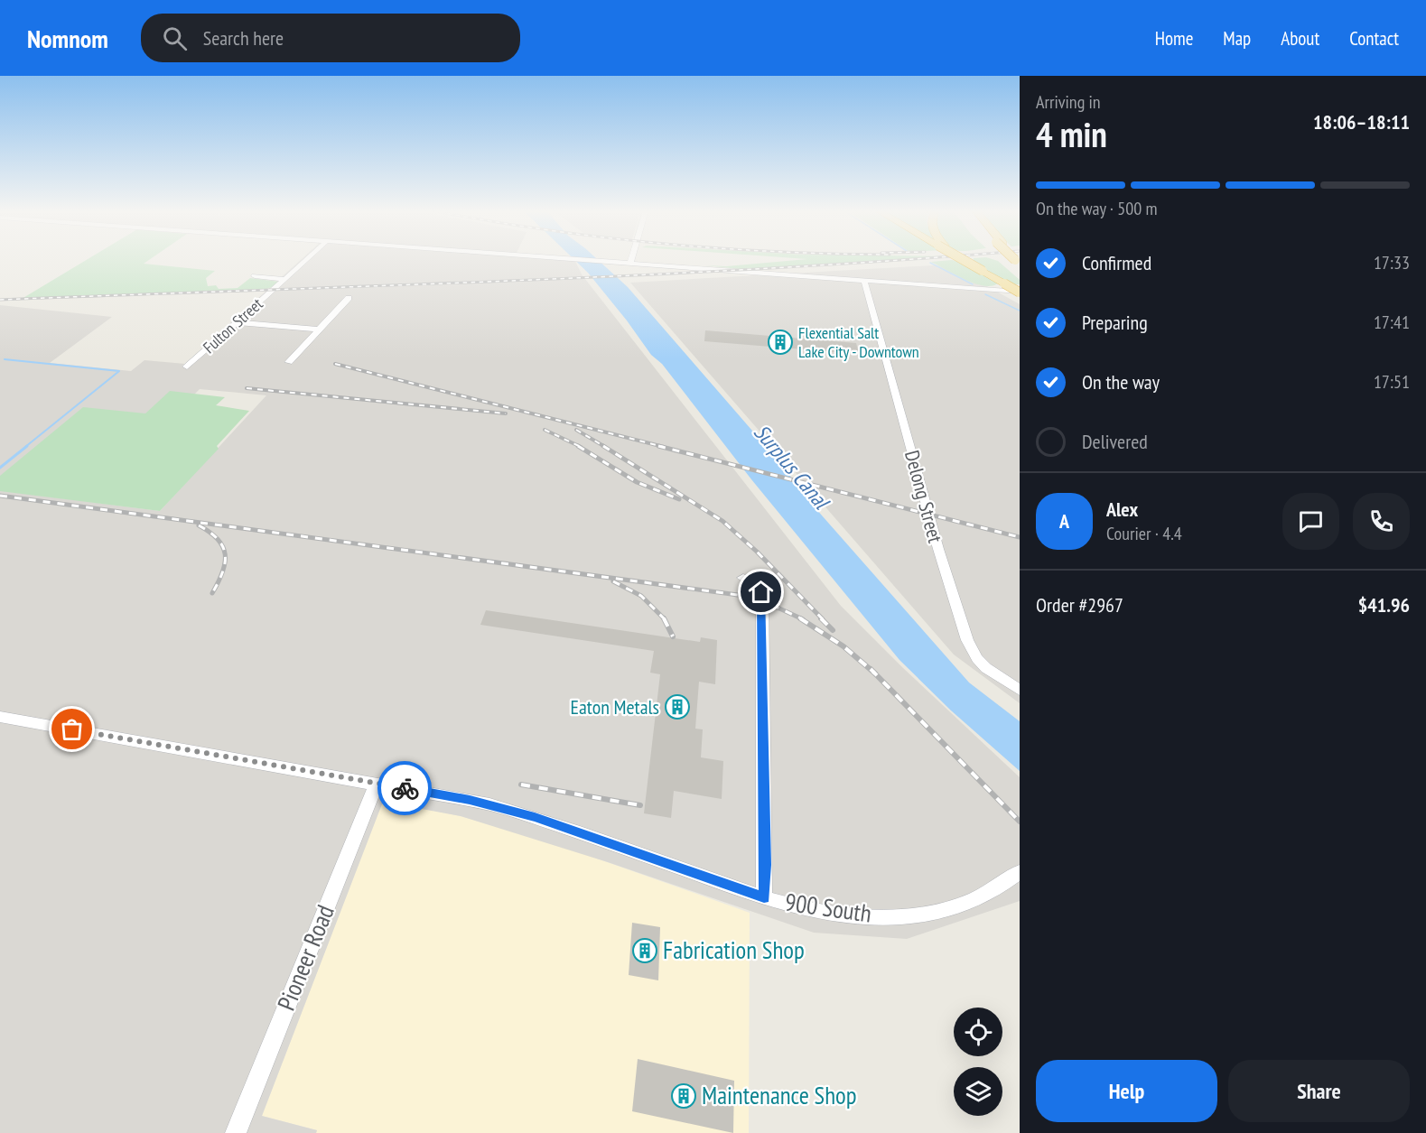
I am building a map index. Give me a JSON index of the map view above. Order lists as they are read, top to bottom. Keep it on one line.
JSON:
{"streets":{"street":["Fulton Street","Delong Street","900 South","Pioneer Road"]},"crossings":[["900 South","Pioneer Road"]],"water":["Surplus Canal"],"places":{"building":["Flexential Salt Lake City - Downtown","Eaton Metals","Fabrication Shop","Maintenance Shop"]},"page":{"header":"Nomnom","search":"Search here","nav":["Home","Map","About","Contact"],"heading":["4 min","Arriving in","18:06–18:11"],"panel":["Alex","Courier · 4.4","Order #2967","$41.96"],"bar":"On the way · 500 m","list":[["Confirmed","17:33"],["Preparing","17:41"],["On the way","17:51"],"Delivered"],"round":"A","buttons":["Help","Share"]}}
